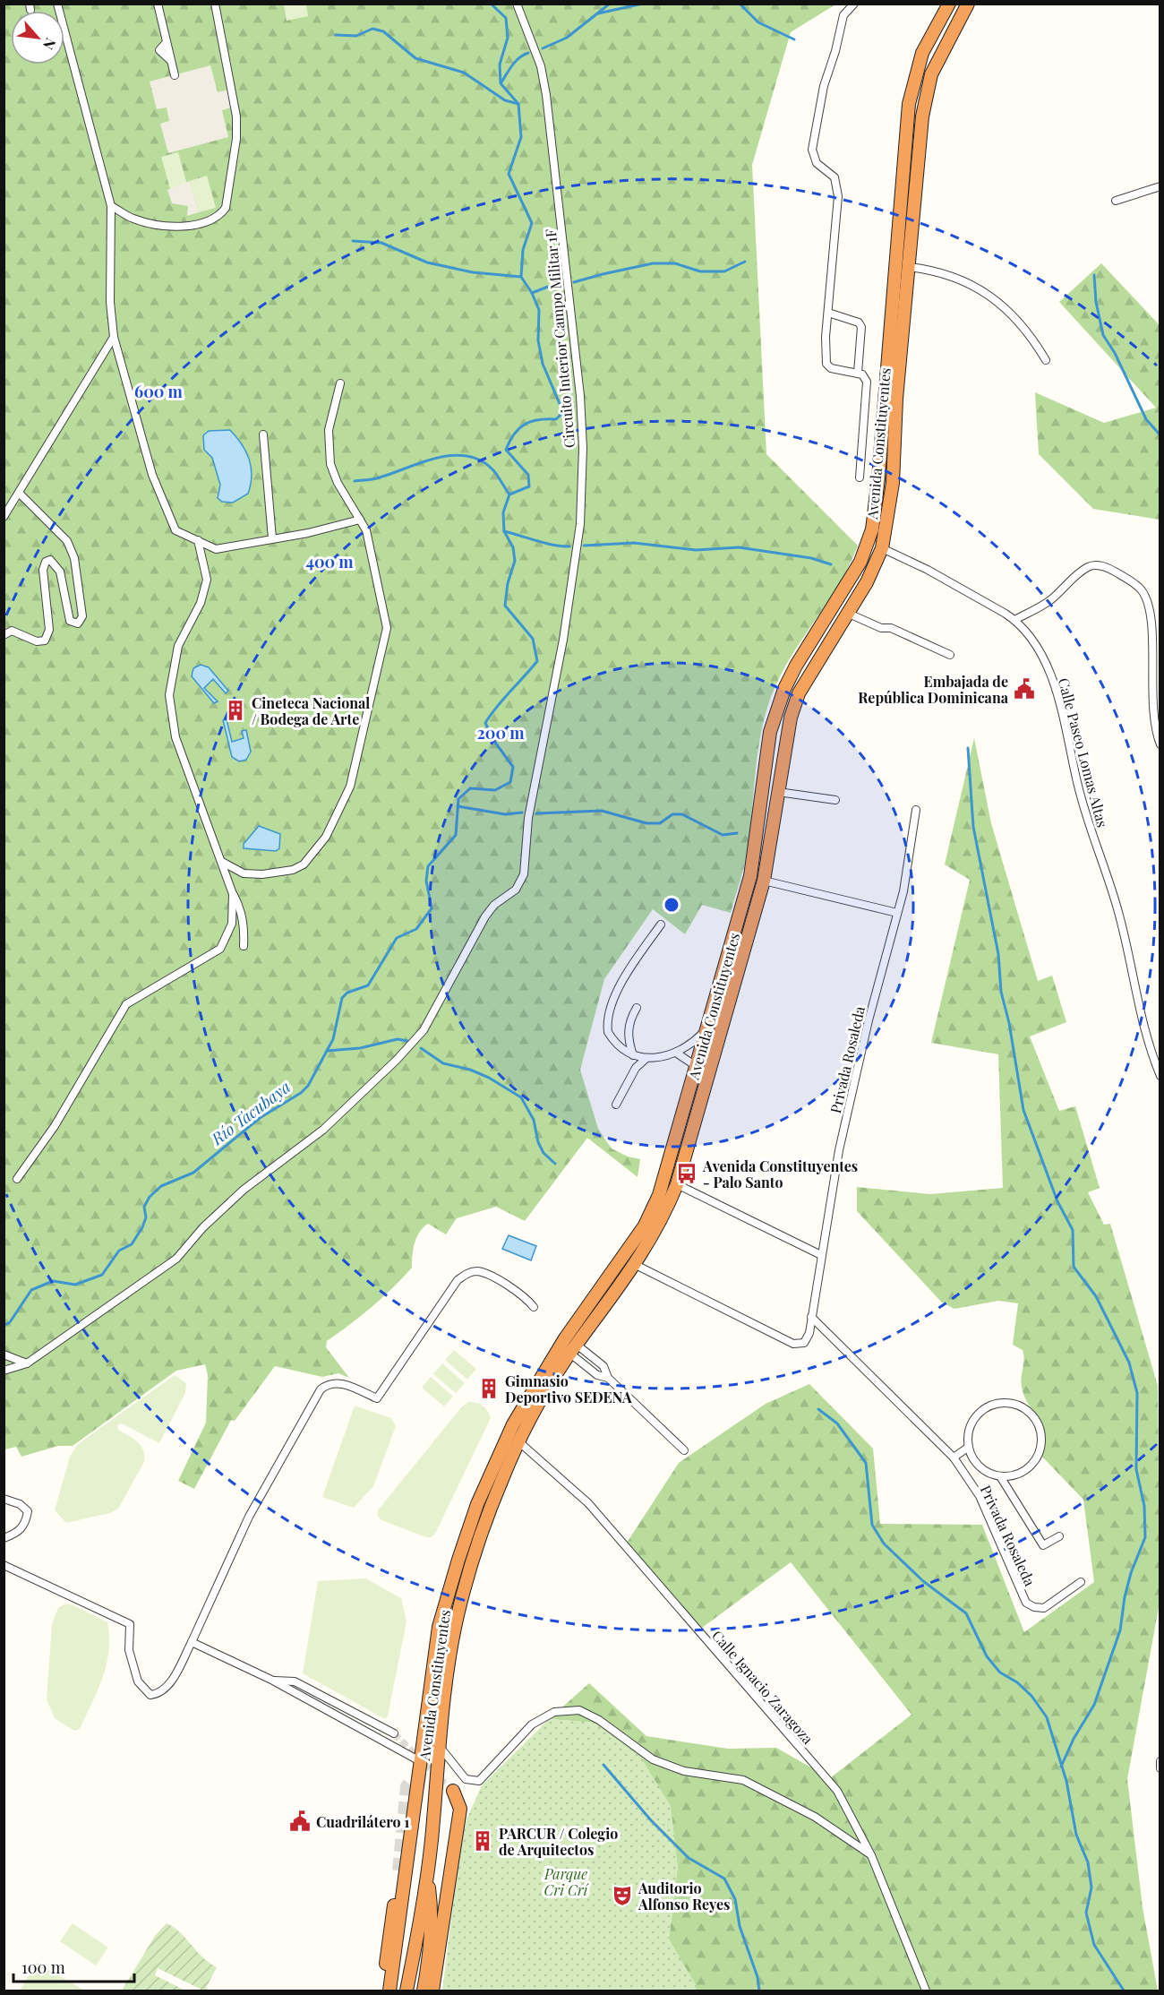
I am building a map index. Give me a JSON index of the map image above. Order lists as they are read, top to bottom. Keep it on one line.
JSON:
{"streets":{"highway":["Avenida Constituyentes"],"street":["Circuito Interior Campo Militar 1F","Calle Paseo Lomas Altas","Privada Rosaleda","Calle Ignacio Zaragoza"]},"crossings":[["Avenida Constituyentes","Calle Paseo Lomas Altas"],["Avenida Constituyentes","Privada Rosaleda"],["Avenida Constituyentes","Calle Ignacio Zaragoza"]],"water":["Río Tacubaya"],"parks":["Parque Cri Crí"],"places":{"public building":["Embajada de República Dominicana","Cuadrilátero 1"],"building":["Cineteca Nacional / Bodega de Arte","Gimnasio Deportivo SEDENA","PARCUR / Colegio de Arquitectos"],"bus stop":["Avenida Constituyentes - Palo Santo"],"theatre":["Auditorio Alfonso Reyes"]},"scale_bar":"100 m","north":"bottom right","rings":["600 m","400 m","200 m"]}
